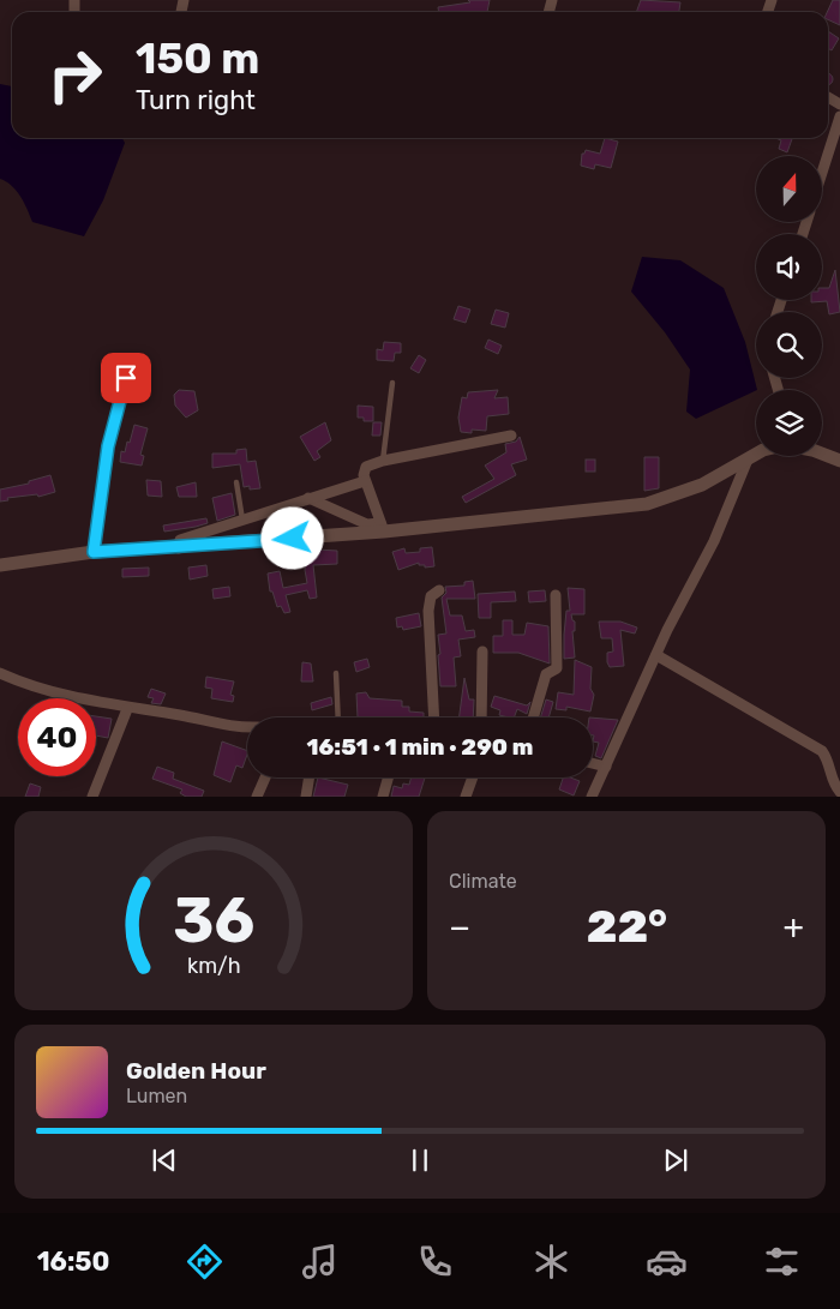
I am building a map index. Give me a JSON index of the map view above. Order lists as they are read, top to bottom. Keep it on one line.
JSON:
{"north":"top","page":{"turn":["150 m","Turn right"],"limit":"40","trip":"16:51 · 1 min · 290 m","tile":"Climate","heat":["−","22°","+"],"song":["Golden Hour","Lumen"],"tabs":"16:50","gauge":["36","km/h"]}}
